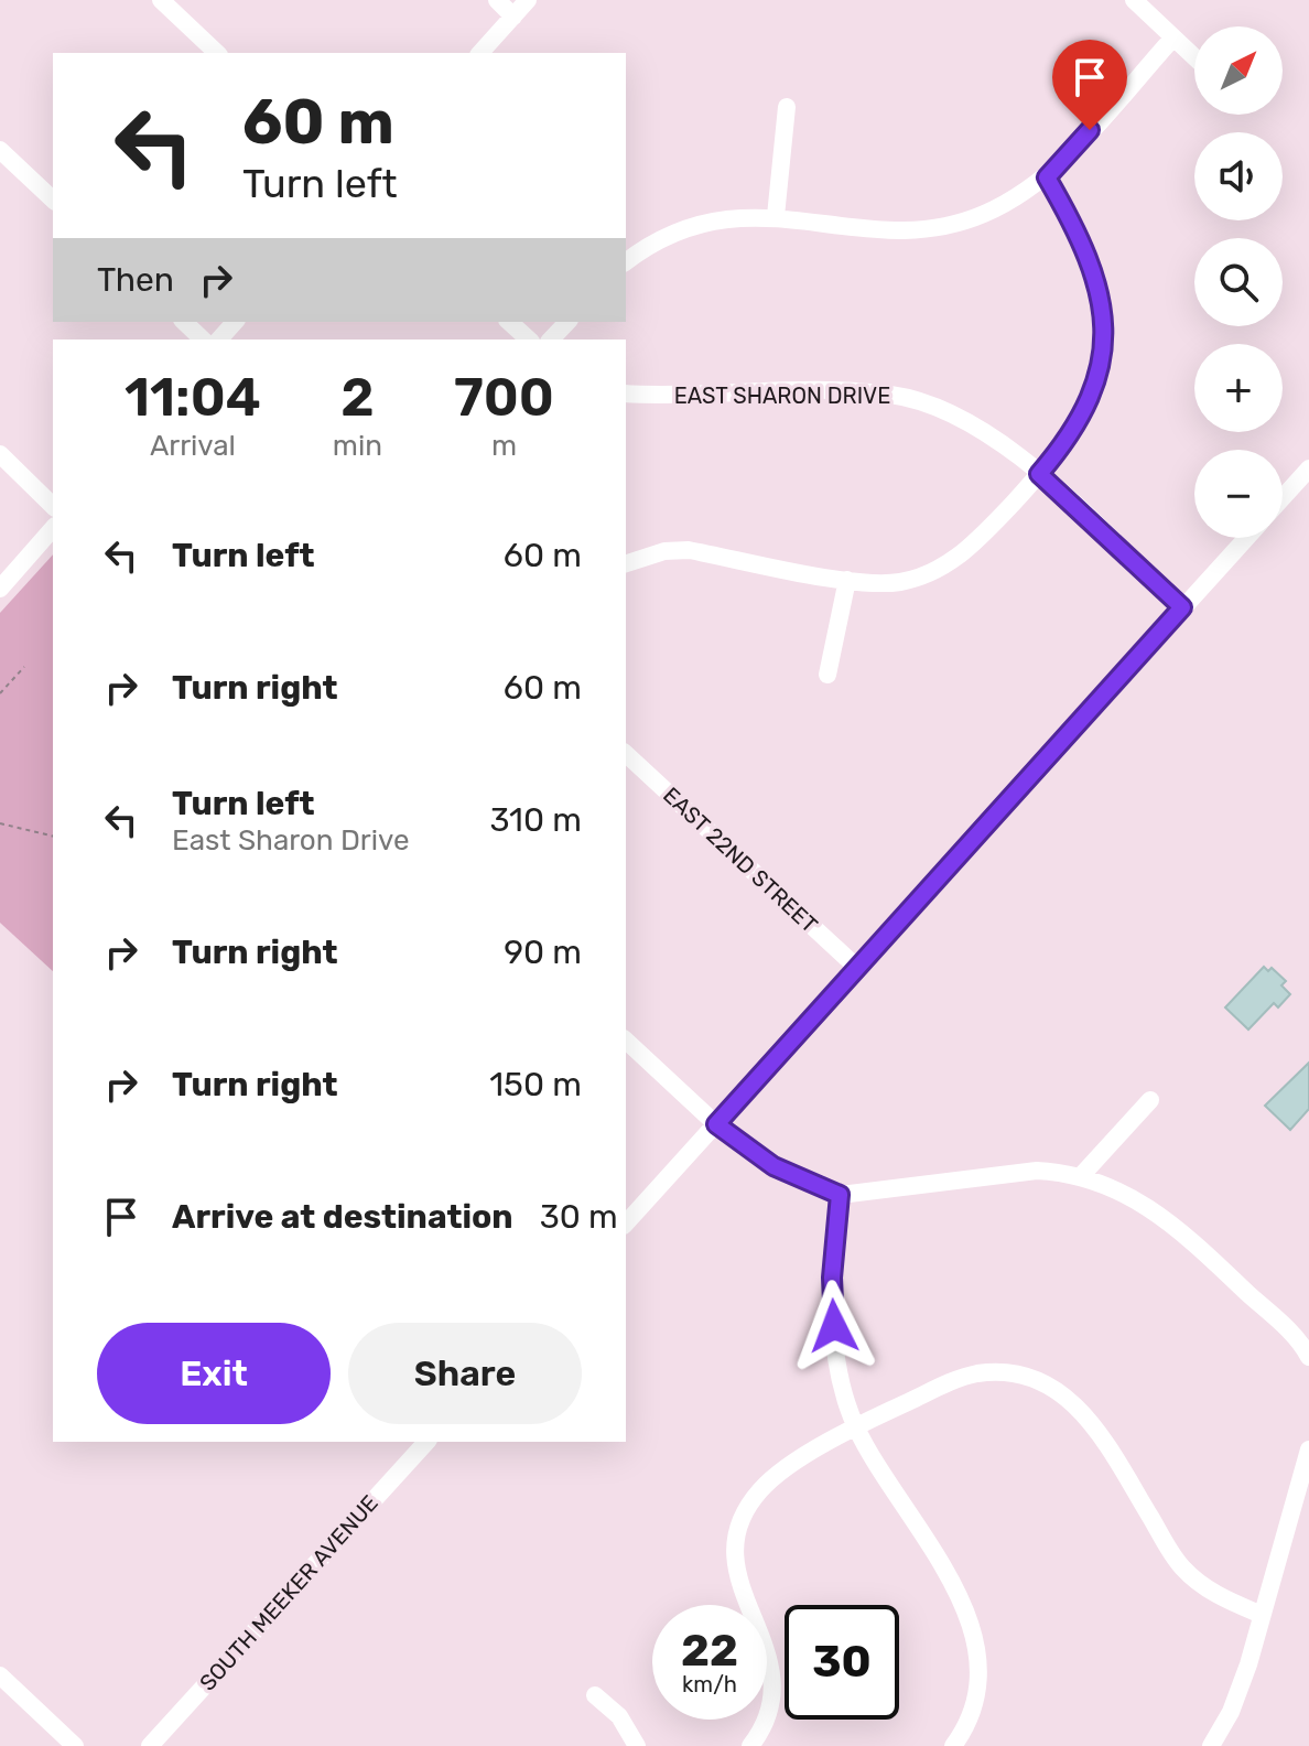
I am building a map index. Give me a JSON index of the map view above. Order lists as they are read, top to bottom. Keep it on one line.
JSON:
{"streets":{"street":["EAST SHARON DRIVE","EAST 22ND STREET","SOUTH MEEKER AVENUE"]},"north":"top right","page":{"map_buttons":["+","−"],"turn":["60 m","Turn left"],"then":"Then","eta":["11:04","Arrival","2","min","700","m"],"list":[{"name":"Turn left","value":"60 m"},{"name":"Turn right","value":"60 m"},{"name":"Turn left","note":"East Sharon Drive","value":"310 m"},{"name":"Turn right","value":"90 m"},{"name":"Turn right","value":"150 m"},{"name":"Arrive at destination","value":"30 m"}],"buttons":["Exit","Share"],"speed":"22 km/h","limit":"30"}}
